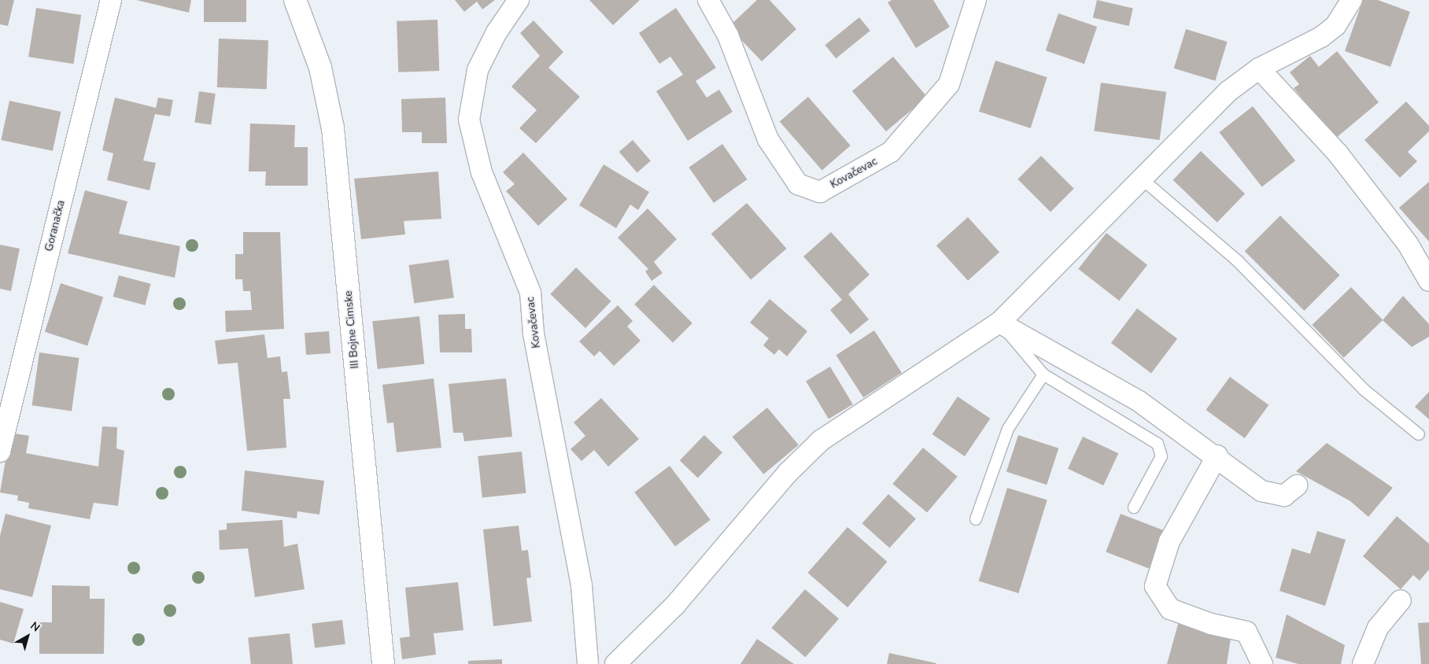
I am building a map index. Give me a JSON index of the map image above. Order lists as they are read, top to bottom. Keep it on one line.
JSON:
{"streets":{"street":["Kovačevac","Goranačka","III Bojne Cimske"]},"north":"top right"}
